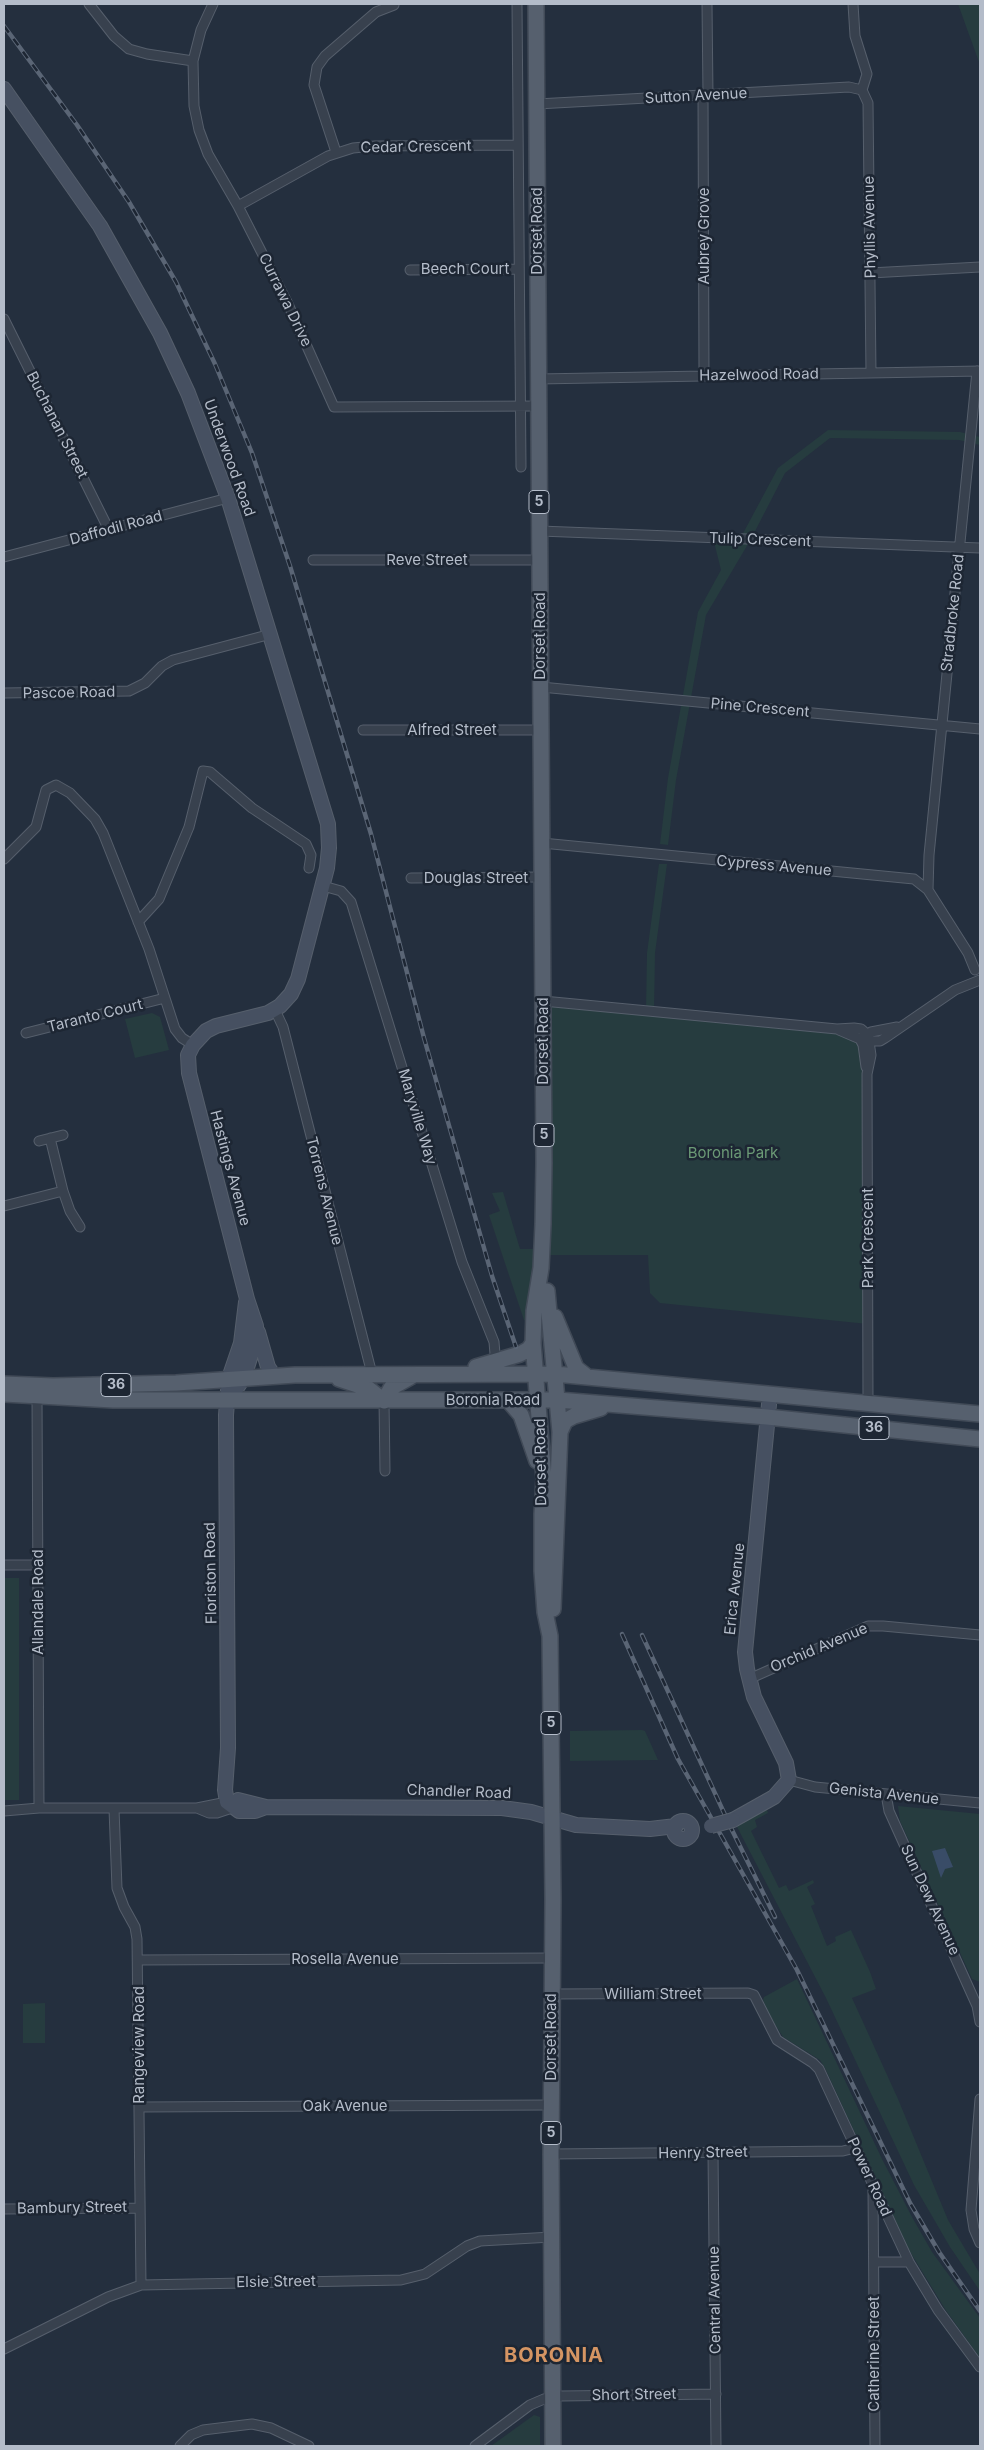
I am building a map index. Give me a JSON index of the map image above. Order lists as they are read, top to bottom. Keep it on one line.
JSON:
{"streets":{"main road":["Dorset Road","Underwood Road","5","Hastings Avenue","36","Boronia Road","Floriston Road","Erica Avenue","Chandler Road"],"street":["Sutton Avenue","Cedar Crescent","Phyllis Avenue","Aubrey Grove","Beech Court","Currawa Drive","Hazelwood Road","Buchanan Street","Daffodil Road","Tulip Crescent","Reve Street","Stradbroke Road","Pascoe Road","Pine Crescent","Alfred Street","Cypress Avenue","Douglas Street","Taranto Court","Maryville Way","Torrens Avenue","Park Crescent","Allandale Road","Orchid Avenue","Genista Avenue","Sun Dew Avenue","Rosella Avenue","William Street","Rangeview Road","Oak Avenue","Henry Street","Power Road","Bambury Street","Elsie Street","Central Avenue","Catherine Street","Short Street"]},"crossings":[["Sutton Avenue","Phyllis Avenue"],["Sutton Avenue","Dorset Road"],["Sutton Avenue","Aubrey Grove"],["Cedar Crescent","Currawa Drive"],["Phyllis Avenue","Hazelwood Road"],["Dorset Road","Currawa Drive"],["Dorset Road","Hazelwood Road"],["Dorset Road","Tulip Crescent"],["Dorset Road","Reve Street"],["Dorset Road","Pine Crescent"],["Dorset Road","Alfred Street"],["Dorset Road","Cypress Avenue"],["Dorset Road","Douglas Street"],["Dorset Road","Boronia Road"],["Dorset Road","Chandler Road"],["Dorset Road","Rosella Avenue"],["Dorset Road","William Street"],["Dorset Road","Oak Avenue"],["Dorset Road","Henry Street"],["Dorset Road","Elsie Street"],["Dorset Road","Short Street"],["Aubrey Grove","Hazelwood Road"],["Hazelwood Road","Stradbroke Road"],["Buchanan Street","Daffodil Road"],["Underwood Road","Daffodil Road"],["Underwood Road","Pascoe Road"],["Underwood Road","Maryville Way"],["Tulip Crescent","Stradbroke Road"],["Stradbroke Road","Pine Crescent"],["Stradbroke Road","Cypress Avenue"],["Maryville Way","Boronia Road"],["Hastings Avenue","Boronia Road"],["Hastings Avenue","Floriston Road"],["Torrens Avenue","Boronia Road"],["Park Crescent","Boronia Road"],["Boronia Road","Floriston Road"],["Boronia Road","Erica Avenue"],["Boronia Road","Allandale Road"],["Floriston Road","Chandler Road"],["Erica Avenue","Orchid Avenue"],["Erica Avenue","Chandler Road"],["Erica Avenue","Genista Avenue"],["Allandale Road","Chandler Road"],["Chandler Road","Genista Avenue"],["Chandler Road","Rangeview Road"],["Genista Avenue","Sun Dew Avenue"],["Rosella Avenue","Rangeview Road"],["William Street","Power Road"],["Rangeview Road","Oak Avenue"],["Rangeview Road","Bambury Street"],["Rangeview Road","Elsie Street"],["Henry Street","Power Road"],["Henry Street","Central Avenue"],["Power Road","Catherine Street"],["Central Avenue","Short Street"]],"districts":["BORONIA"],"parks":["Boronia Park"]}
